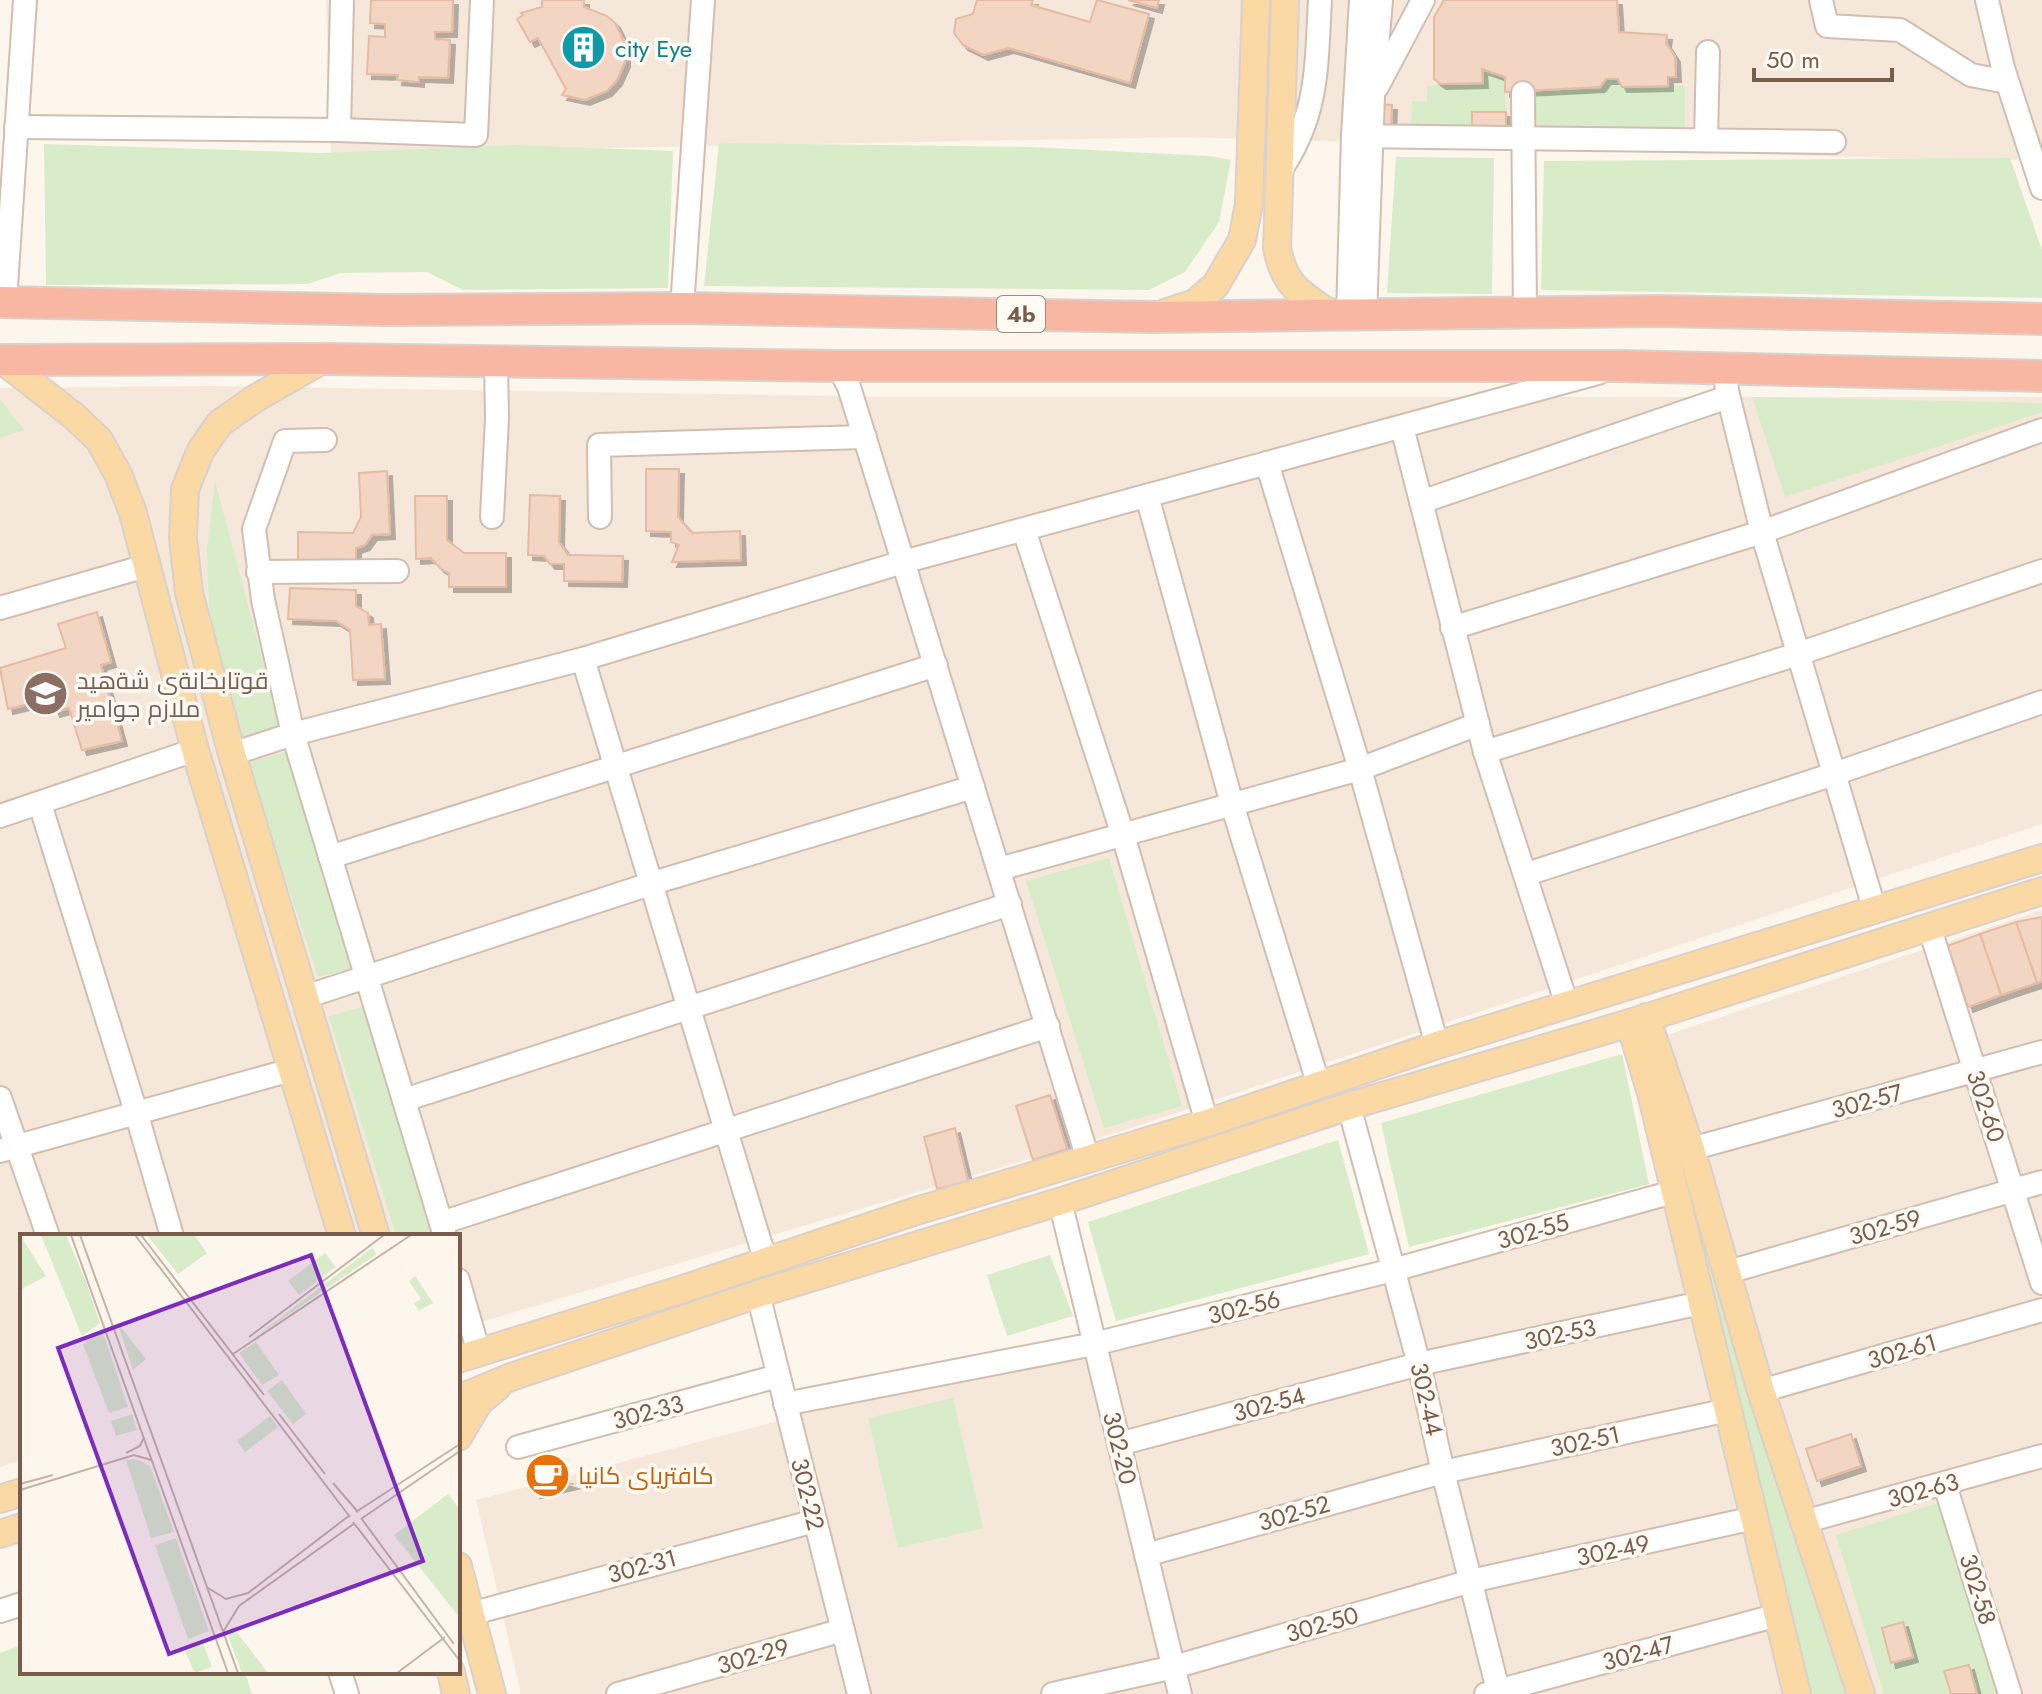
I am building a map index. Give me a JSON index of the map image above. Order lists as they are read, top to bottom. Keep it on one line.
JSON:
{"streets":{"highway":["4b"],"street":["302-57","302-60","302-59","302-55","302-56","302-53","302-61","302-44","302-54","302-33","302-51","302-20","302-63","302-22","302-52","302-49","302-31","302-58","302-50","302-47","302-29"]},"crossings":[["302-57","302-60"],["302-60","302-59"],["302-55","302-56"],["302-55","302-44"],["302-56","302-44"],["302-56","302-20"],["302-56","302-22"],["302-53","302-44"],["302-53","302-54"],["302-44","302-54"],["302-44","302-51"],["302-44","302-52"],["302-44","302-49"],["302-44","302-50"],["302-44","302-47"],["302-54","302-20"],["302-33","302-22"],["302-51","302-52"],["302-20","302-52"],["302-20","302-50"],["302-63","302-58"],["302-22","302-31"],["302-22","302-29"],["302-49","302-50"]],"places":{"building":["city Eye"],"school or university":["قوتابخانةى شةهيد ملازم جوامير"],"cafe":["کافتریای کانیا"]},"scale_bar":"50 m"}
